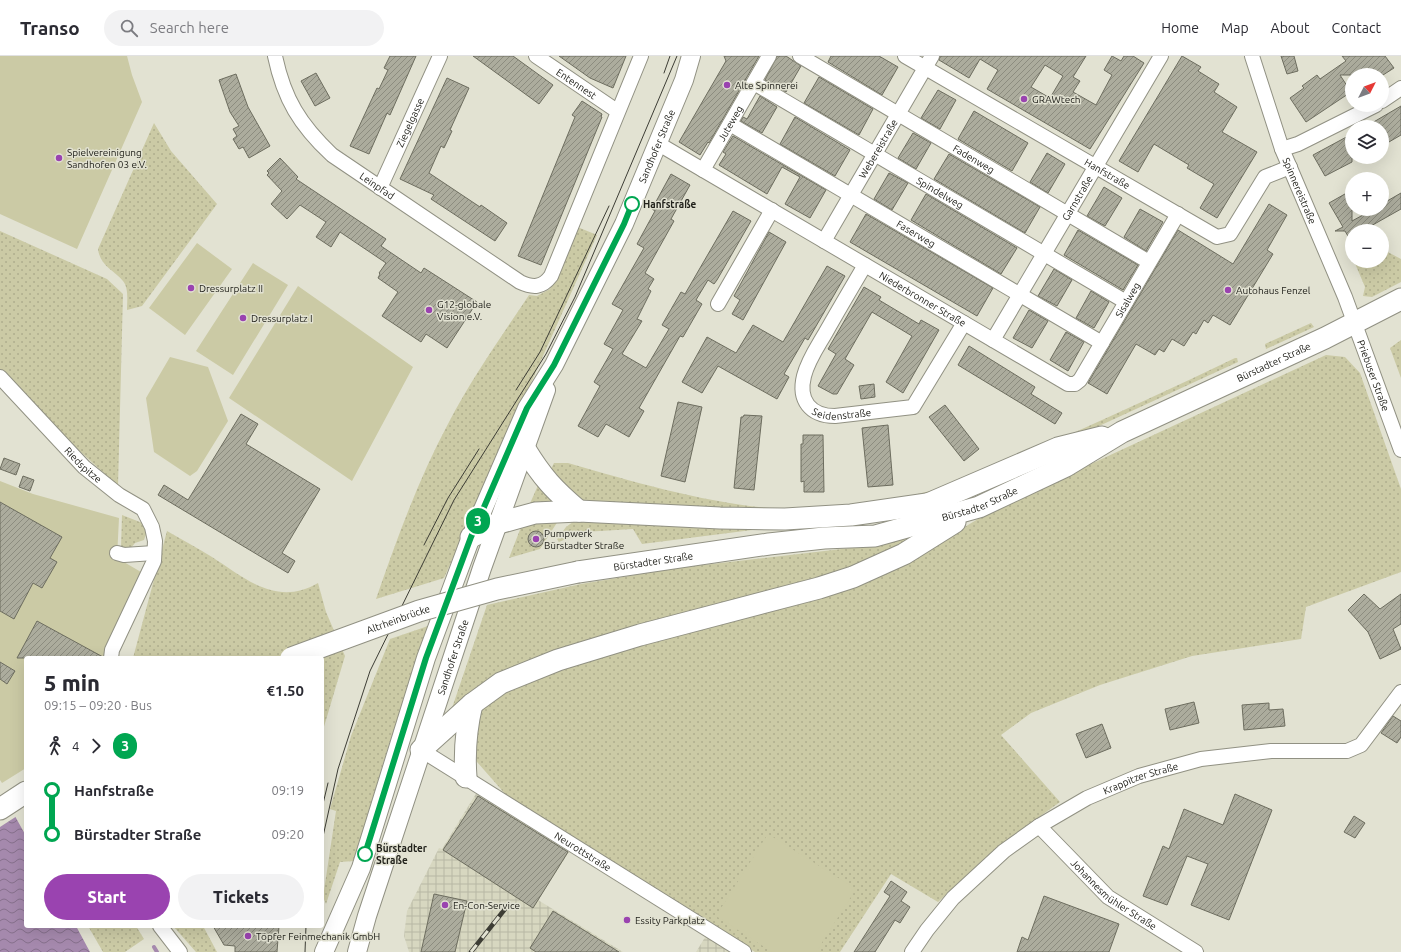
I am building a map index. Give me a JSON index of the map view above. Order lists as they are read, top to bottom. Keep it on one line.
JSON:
{"streets":{"main road":["Bürstadter Straße","Altrheinbrücke"],"street":["Entennest","Ziegelgasse","Juteweg","Sandhofer Straße","Webereistraße","Fadenweg","Hanfstraße","Leinpfad","Spinnereistraße","Spindelweg","Garnstraße","Faserweg","Niederbronner Straße","Sisalweg","Priebuser Straße","Seidenstraße","Riedspitze","Krappitzer Straße","Neurottstraße","Johannesmühler Straße"]},"crossings":[["Entennest","Leinpfad"],["Ziegelgasse","Leinpfad"],["Juteweg","Spindelweg"],["Juteweg","Faserweg"],["Juteweg","Niederbronner Straße"],["Sandhofer Straße","Niederbronner Straße"],["Sandhofer Straße","Neurottstraße"],["Webereistraße","Fadenweg"],["Webereistraße","Hanfstraße"],["Webereistraße","Spindelweg"],["Webereistraße","Faserweg"],["Webereistraße","Niederbronner Straße"],["Fadenweg","Garnstraße"],["Fadenweg","Sisalweg"],["Hanfstraße","Spinnereistraße"],["Hanfstraße","Garnstraße"],["Hanfstraße","Sisalweg"],["Spinnereistraße","Bürstadter Straße"],["Spinnereistraße","Priebuser Straße"],["Spindelweg","Garnstraße"],["Spindelweg","Sisalweg"],["Garnstraße","Faserweg"],["Garnstraße","Niederbronner Straße"],["Faserweg","Sisalweg"],["Niederbronner Straße","Sisalweg"],["Niederbronner Straße","Seidenstraße"],["Bürstadter Straße","Priebuser Straße"],["Bürstadter Straße","Altrheinbrücke"],["Krappitzer Straße","Johannesmühler Straße"]],"places":["Alte Spinnerei","GRAWtech","Spielvereinigung Sandhofen 03 e.V.","Hanfstraße","Dressurplatz II","Autohaus Fenzel","G12-globale Vision e.V.","Dressurplatz I","Pumpwerk Bürstadter Straße","Bürstadter Straße","En-Con-Service","Essity Parkplatz","Töpfer Feinmechanik GmbH"],"lines":["bus line 3"],"north":"top right","page":{"header":"Transo","search":"Search here","nav":["Home","Map","About","Contact"],"on_map":"3","map_buttons":["+","−"],"heading":["5 min","09:15 – 09:20 · Bus","€1.50"],"legs":["4","3"],"list":[{"name":"Hanfstraße","value":"09:19"},{"name":"Bürstadter Straße","value":"09:20"}],"buttons":["Start","Tickets"]}}
